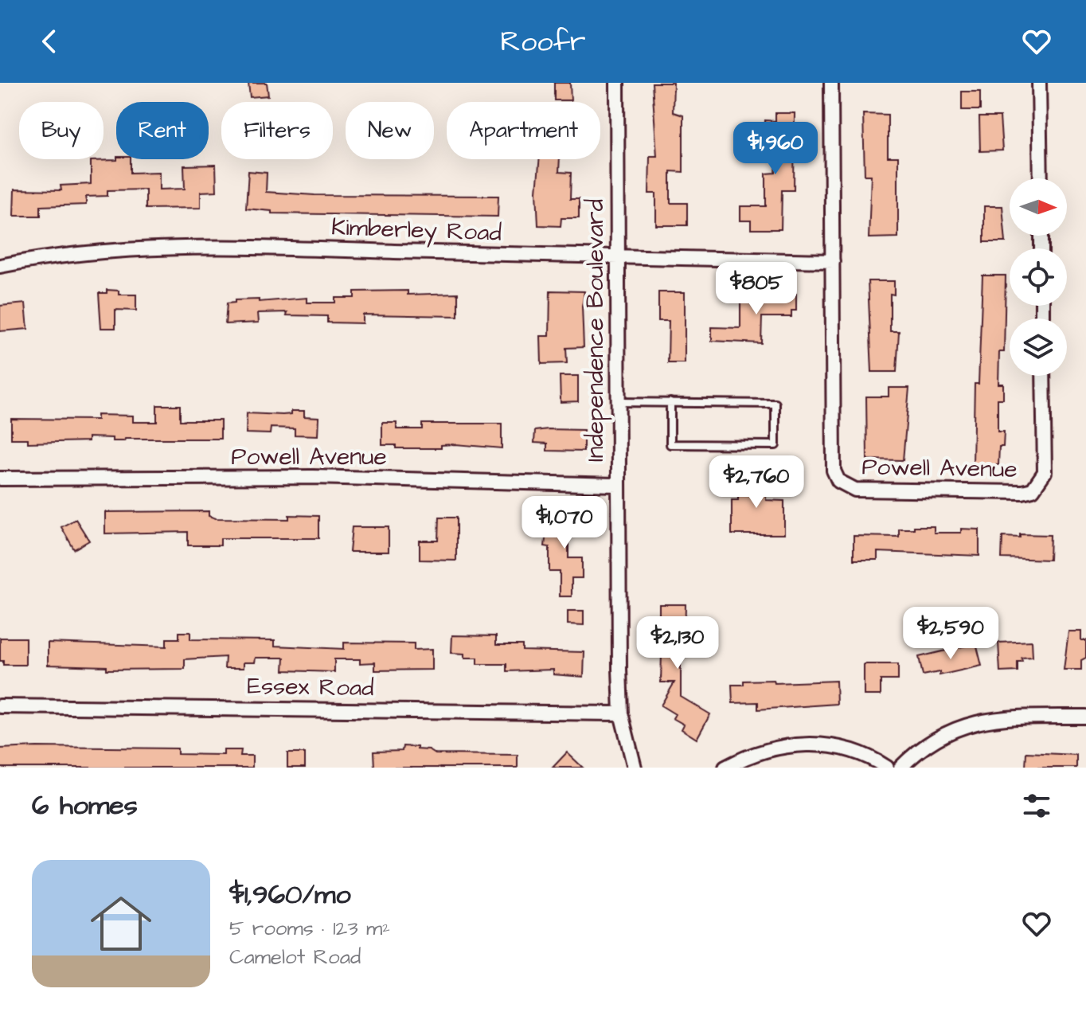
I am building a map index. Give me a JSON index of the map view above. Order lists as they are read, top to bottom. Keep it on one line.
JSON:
{"streets":{"street":["Kimberley Road","Independence Boulevard","Powell Avenue","Essex Road"]},"crossings":[["Kimberley Road","Independence Boulevard"],["Kimberley Road","Powell Avenue"],["Independence Boulevard","Powell Avenue"],["Independence Boulevard","Essex Road"]],"north":"right","page":{"header":"Roofr","chip":["Buy","Rent","Filters","New","Apartment"],"price":["$1,960","$805","$2,760","$1,070","$2,590","$2,130"],"heading":"6 homes","list":[{"name":"$1,960/mo","note":"5 rooms · 123 m² · Camelot Road"}]}}
